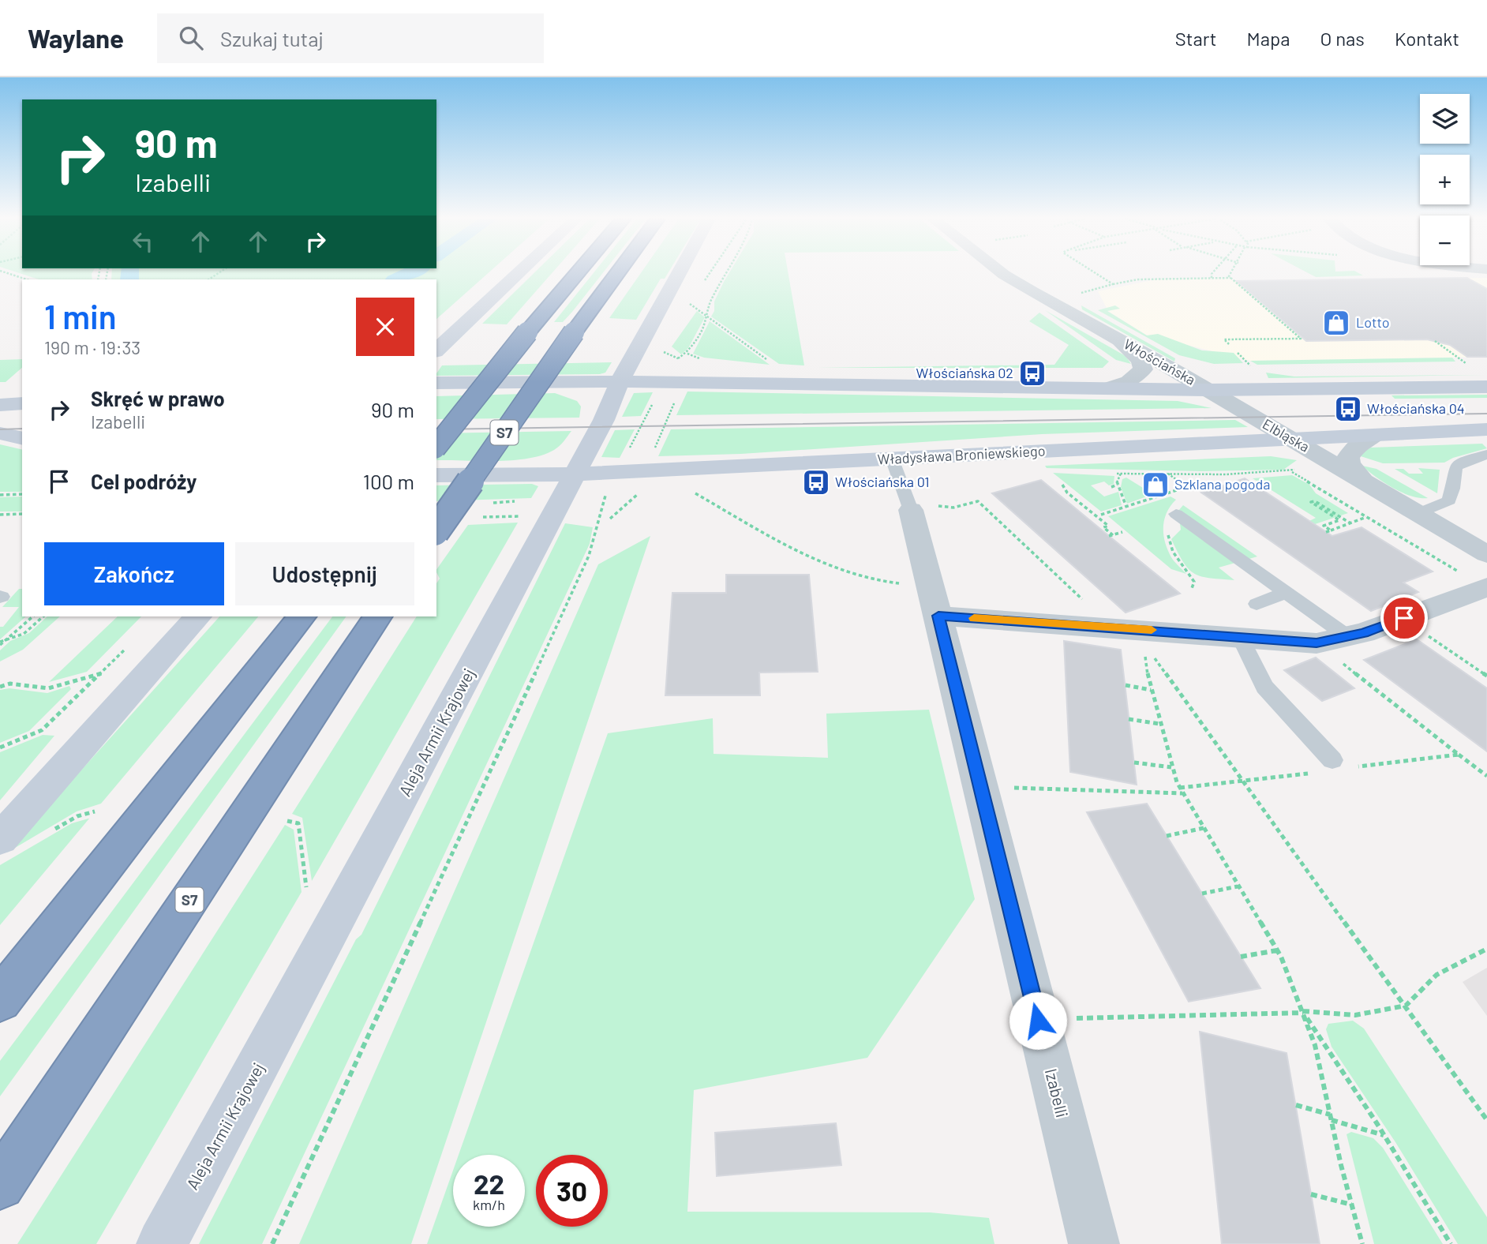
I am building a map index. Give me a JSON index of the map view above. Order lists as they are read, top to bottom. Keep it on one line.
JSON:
{"streets":{"highway":["S7"],"main road":["Władysława Broniewskiego","Aleja Armii Krajowej"],"street":["Włościańska","Elbląska","Izabelli"]},"crossings":[["Włościańska","Elbląska"],["Elbląska","Władysława Broniewskiego"],["Władysława Broniewskiego","Aleja Armii Krajowej"]],"places":{"shop":["Lotto","Szklana pogoda"],"bus stop":["Włościańska 02","Włościańska 04","Włościańska 01"]},"page":{"header":"Waylane","search":"Szukaj tutaj","nav":["Start","Mapa","O nas","Kontakt"],"map_buttons":["+","−"],"turn":["90 m","Izabelli"],"heading":["1 min","190 m · 19:33"],"list":[{"name":"Skręć w prawo","note":"Izabelli","value":"90 m"},{"name":"Cel podróży","value":"100 m"}],"buttons":["Zakończ","Udostępnij"],"speed":"22 km/h","limit":"30"}}
